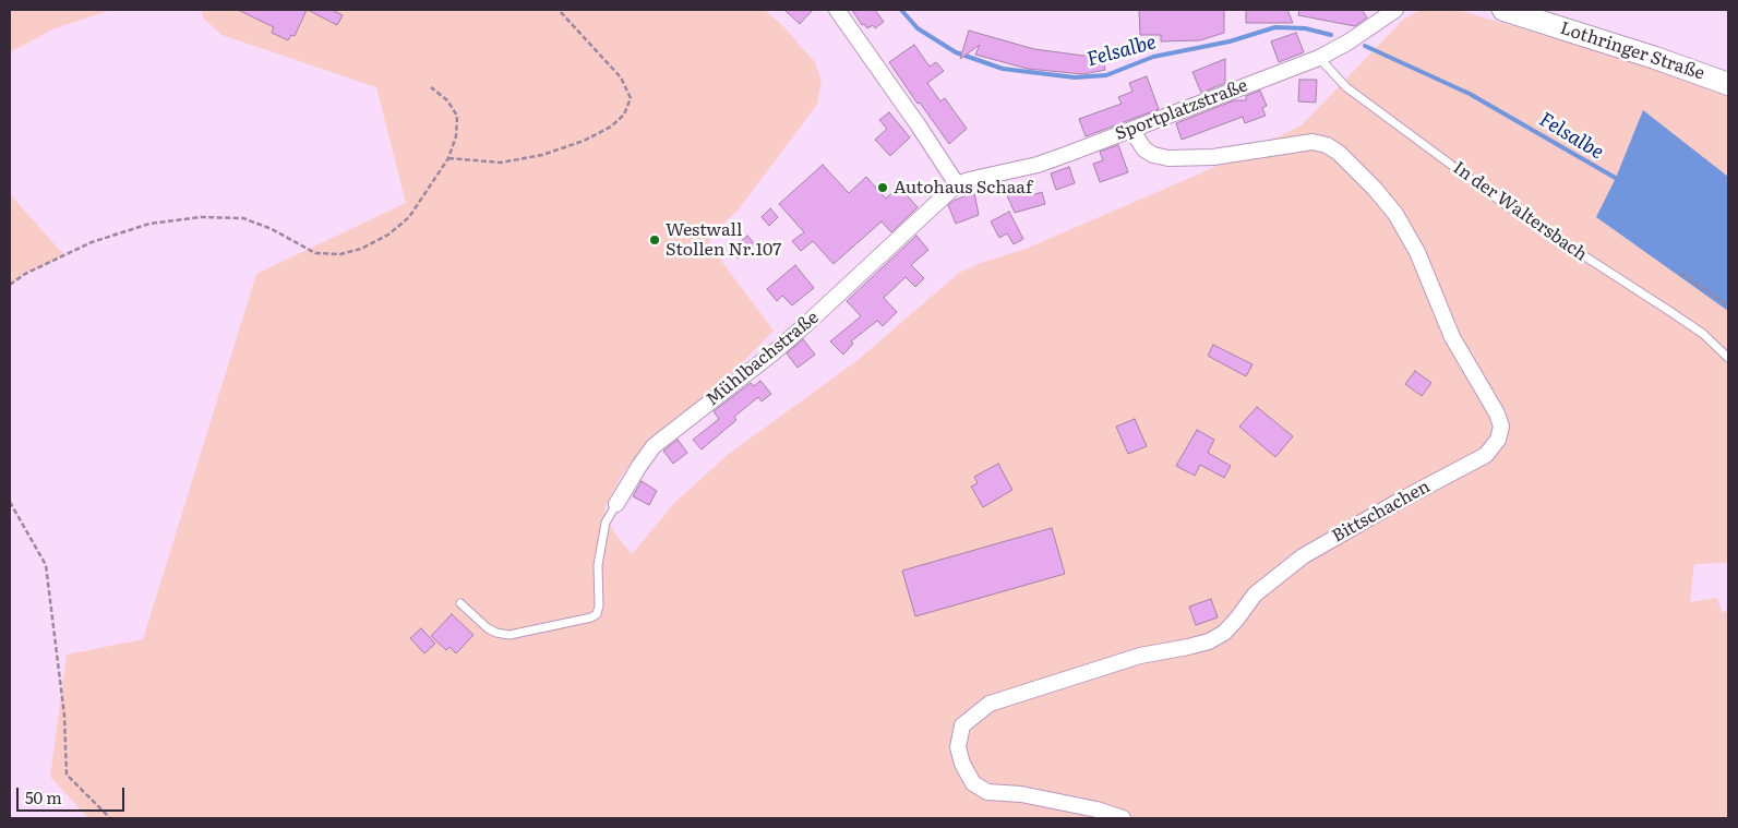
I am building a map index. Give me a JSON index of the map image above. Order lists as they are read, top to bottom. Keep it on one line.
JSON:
{"streets":{"main road":["Lothringer Straße"],"street":["Sportplatzstraße","Mühlbachstraße","Bittschachen"],"lane":["In der Waltersbach"]},"crossings":[["Sportplatzstraße","In der Waltersbach"],["Sportplatzstraße","Mühlbachstraße"],["Sportplatzstraße","Bittschachen"]],"water":["Felsalbe"],"places":["Autohaus Schaaf","Westwall Stollen Nr.107"],"scale_bar":"50 m"}
